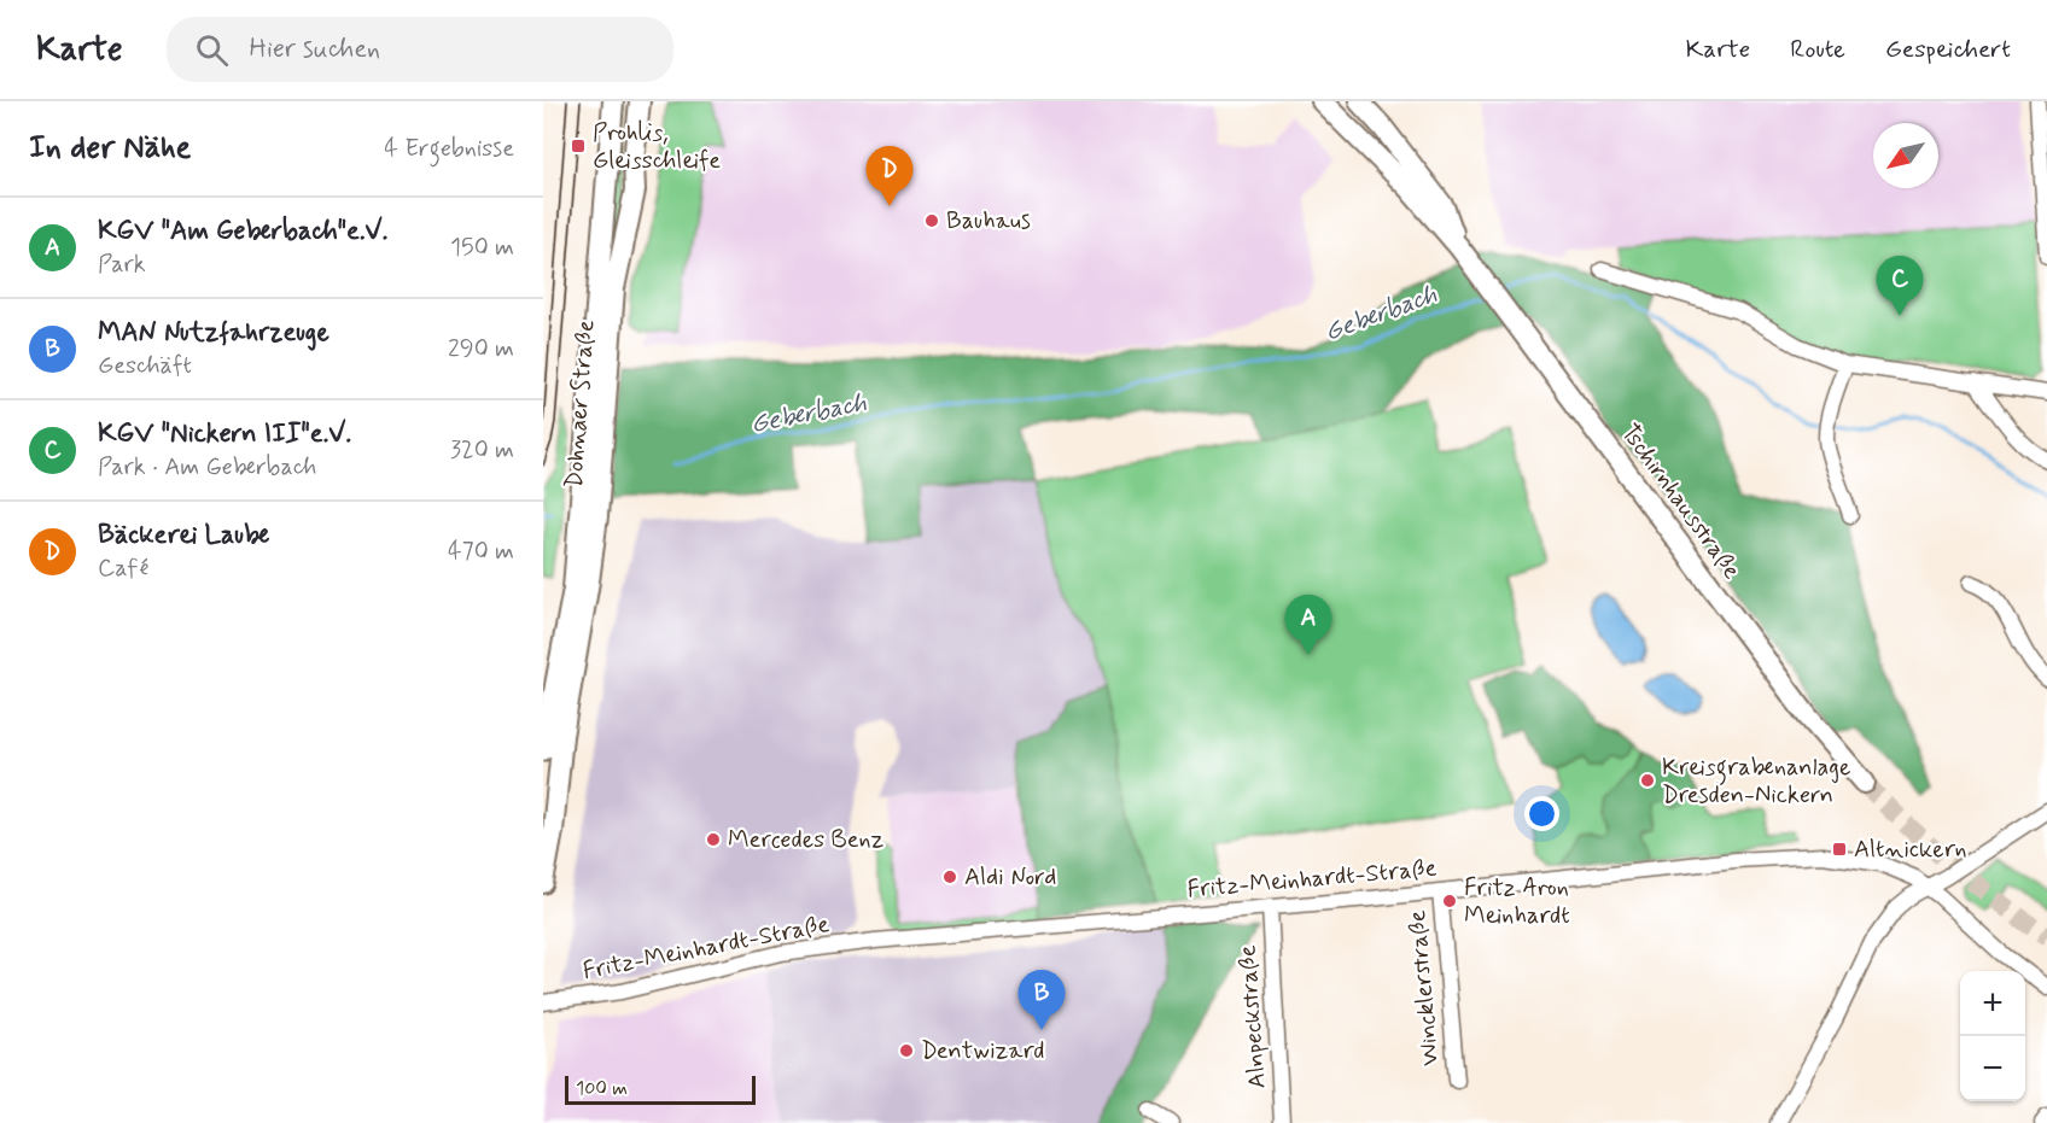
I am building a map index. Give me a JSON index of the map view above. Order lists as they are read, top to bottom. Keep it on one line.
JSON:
{"streets":{"main road":["Dohnaer Straße","Tschirnhausstraße"],"street":["Fritz-Meinhardt-Straße","Wincklerstraße","Alnpeckstraße"]},"crossings":[["Fritz-Meinhardt-Straße","Wincklerstraße"],["Fritz-Meinhardt-Straße","Alnpeckstraße"]],"water":["Geberbach"],"places":{"transit":["Prohlis, Gleisschleife","Altnickern"],"other":["Bauhaus","Kreisgrabenanlage Dresden-Nickern","Mercedes Benz","Aldi Nord","Fritz Aron Meinhardt","Dentwizard"]},"scale_bar":"100 m","north":"bottom left","page":{"header":"Karte","search":"Hier suchen","nav":["Karte","Route","Gespeichert"],"heading":["In der Nähe","4 Ergebnisse"],"pins":["D","C","A","B"],"list":[{"mark":"A","name":"KGV \"Am Geberbach\"e.V.","note":"Park","value":"150 m"},{"mark":"B","name":"MAN Nutzfahrzeuge","note":"Geschäft","value":"290 m"},{"mark":"C","name":"KGV \"Nickern III\"e.V.","note":"Park · Am Geberbach","value":"320 m"},{"mark":"D","name":"Bäckerei Laube","note":"Café","value":"470 m"}],"map_buttons":["+","−"],"scale":"100 m"}}
